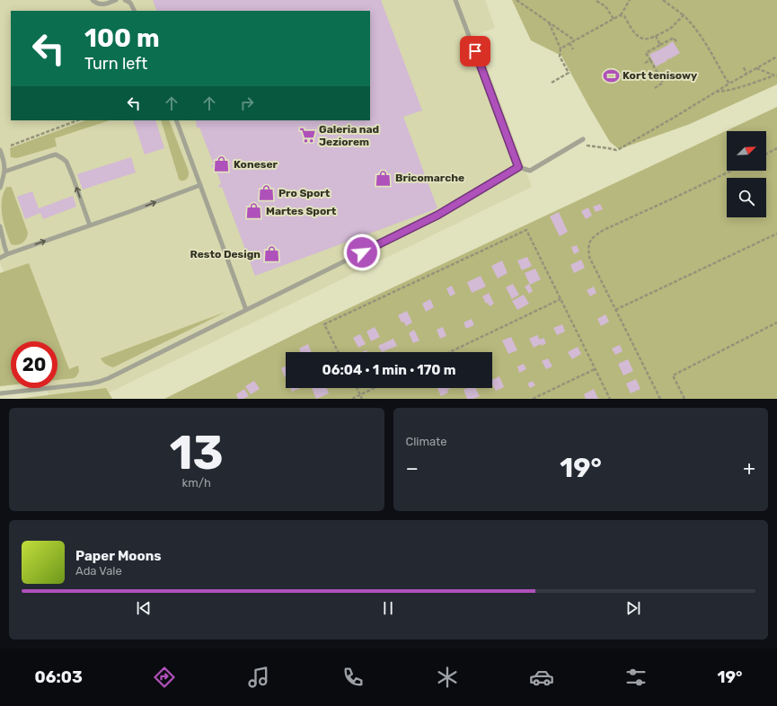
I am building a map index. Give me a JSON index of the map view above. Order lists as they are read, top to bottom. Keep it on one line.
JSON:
{"places":{"sports":["Kort tenisowy"],"supermarket":["Galeria nad Jeziorem"],"shop":["Koneser","Bricomarche","Pro Sport","Martes Sport","Resto Design"]},"north":"top right","page":{"turn":["100 m","Turn left"],"limit":"20","trip":"06:04 · 1 min · 170 m","tile":[["13","km/h"],"Climate"],"heat":["−","19°","+"],"song":["Paper Moons","Ada Vale"],"tabs":["06:03","19°"]}}
